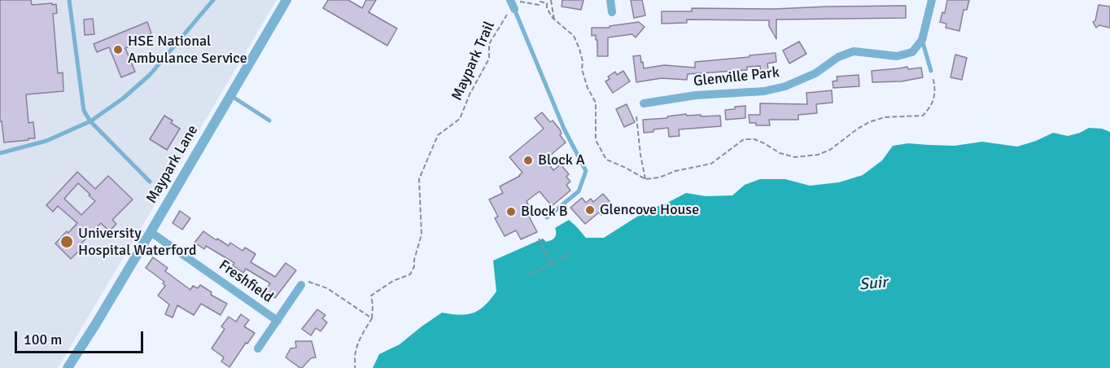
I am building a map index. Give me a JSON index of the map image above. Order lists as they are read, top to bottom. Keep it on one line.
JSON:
{"streets":{"street":["Glenville Park","Maypark Lane","Freshfield"],"path":["Maypark Trail"]},"crossings":[["Maypark Lane","Freshfield"]],"water":["Suir"],"places":["HSE National Ambulance Service","Block A","Glencove House","Block B","University Hospital Waterford"],"scale_bar":"100 m"}
